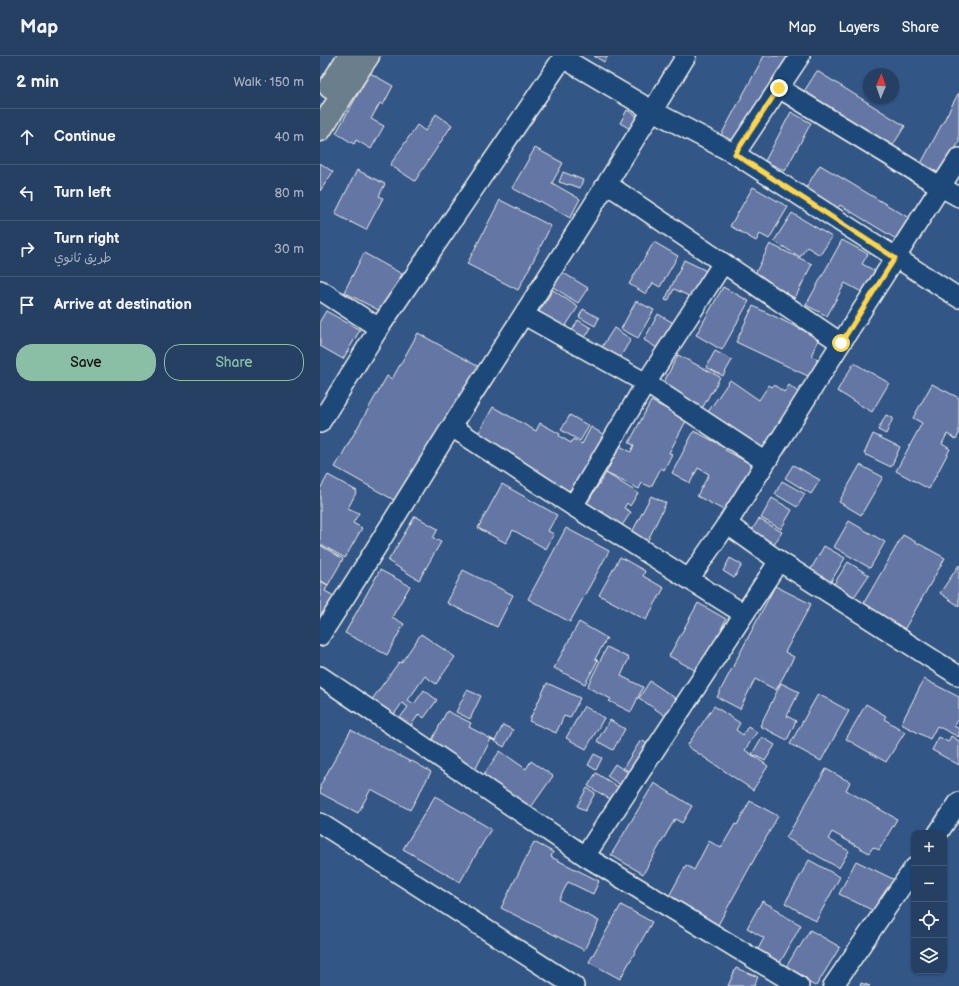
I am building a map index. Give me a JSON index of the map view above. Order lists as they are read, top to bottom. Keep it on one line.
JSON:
{"north":"top","page":{"header":"Map","nav":["Map","Layers","Share"],"heading":["2 min","Walk · 150 m"],"list":[["Continue","40 m"],["Turn left","80 m"],["Turn right","طريق ثانوي","30 m"],"Arrive at destination"],"buttons":["Save","Share"],"map_buttons":["+","−"]}}
